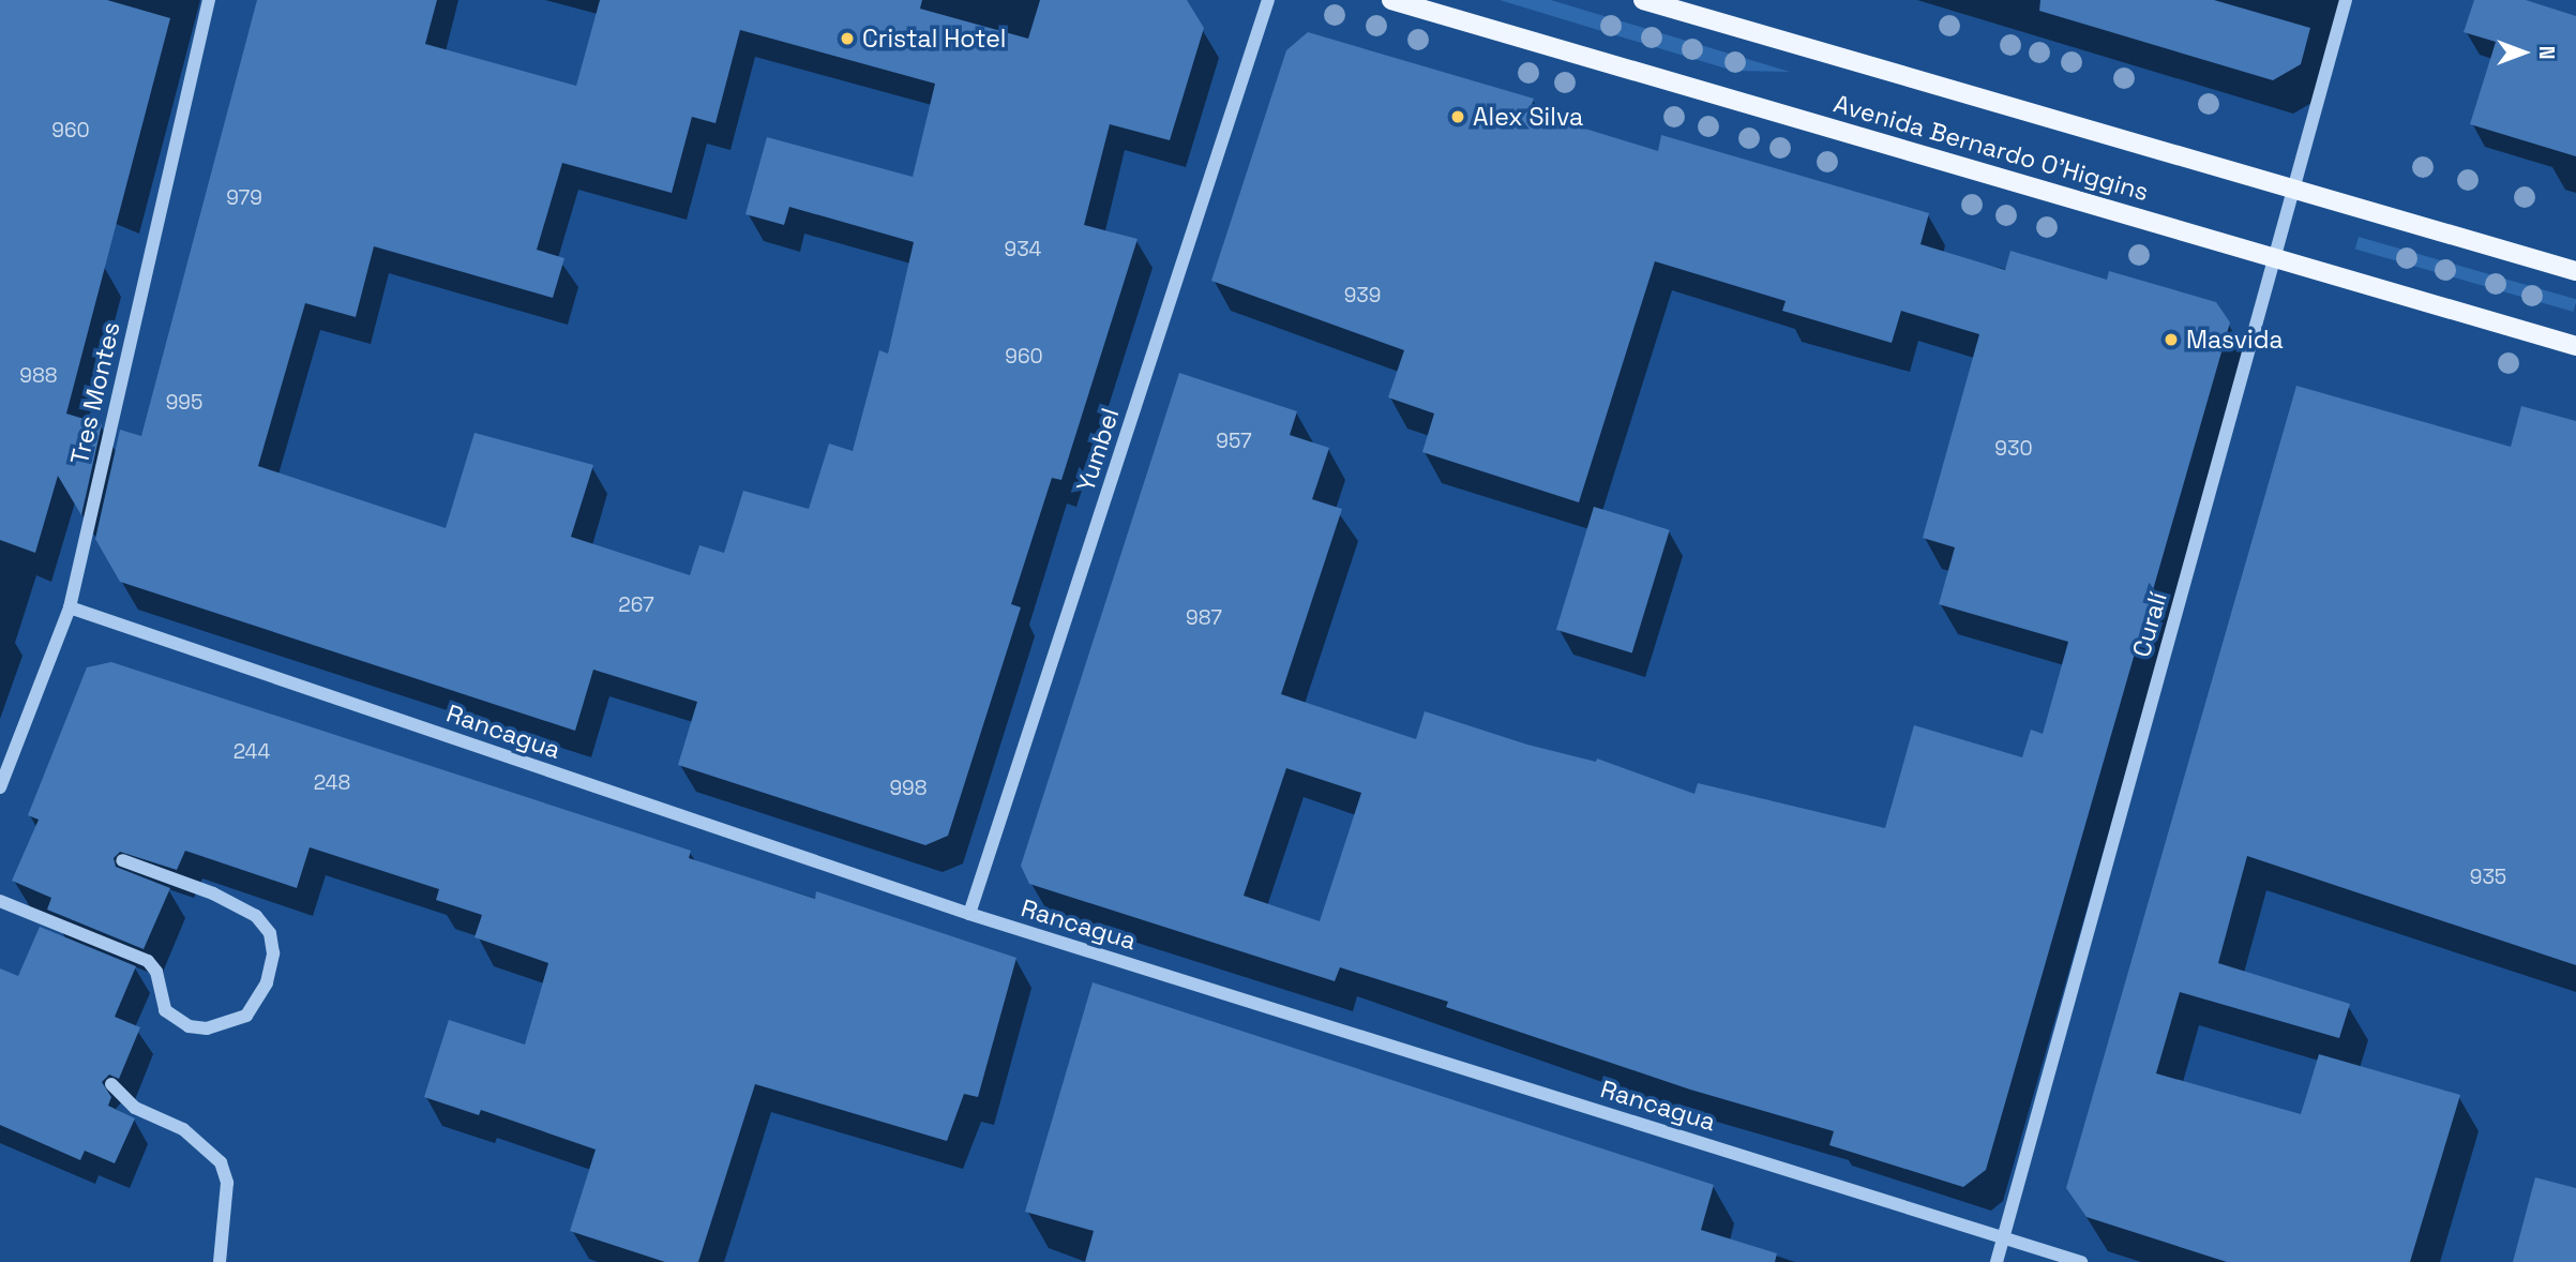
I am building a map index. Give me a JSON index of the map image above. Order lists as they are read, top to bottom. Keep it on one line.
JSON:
{"streets":{"main road":["Avenida Bernardo O'Higgins"],"street":["Tres Montes","Yumbel","Curalí","Rancagua"]},"crossings":[["Avenida Bernardo O'Higgins","Curalí"],["Tres Montes","Rancagua"],["Yumbel","Rancagua"],["Curalí","Rancagua"]],"places":["Cristal Hotel","Alex Silva","Masvida"],"house_numbers":["960","979","934","939","960","988","995","957","930","267","987","244","248","998","935"],"north":"right"}
